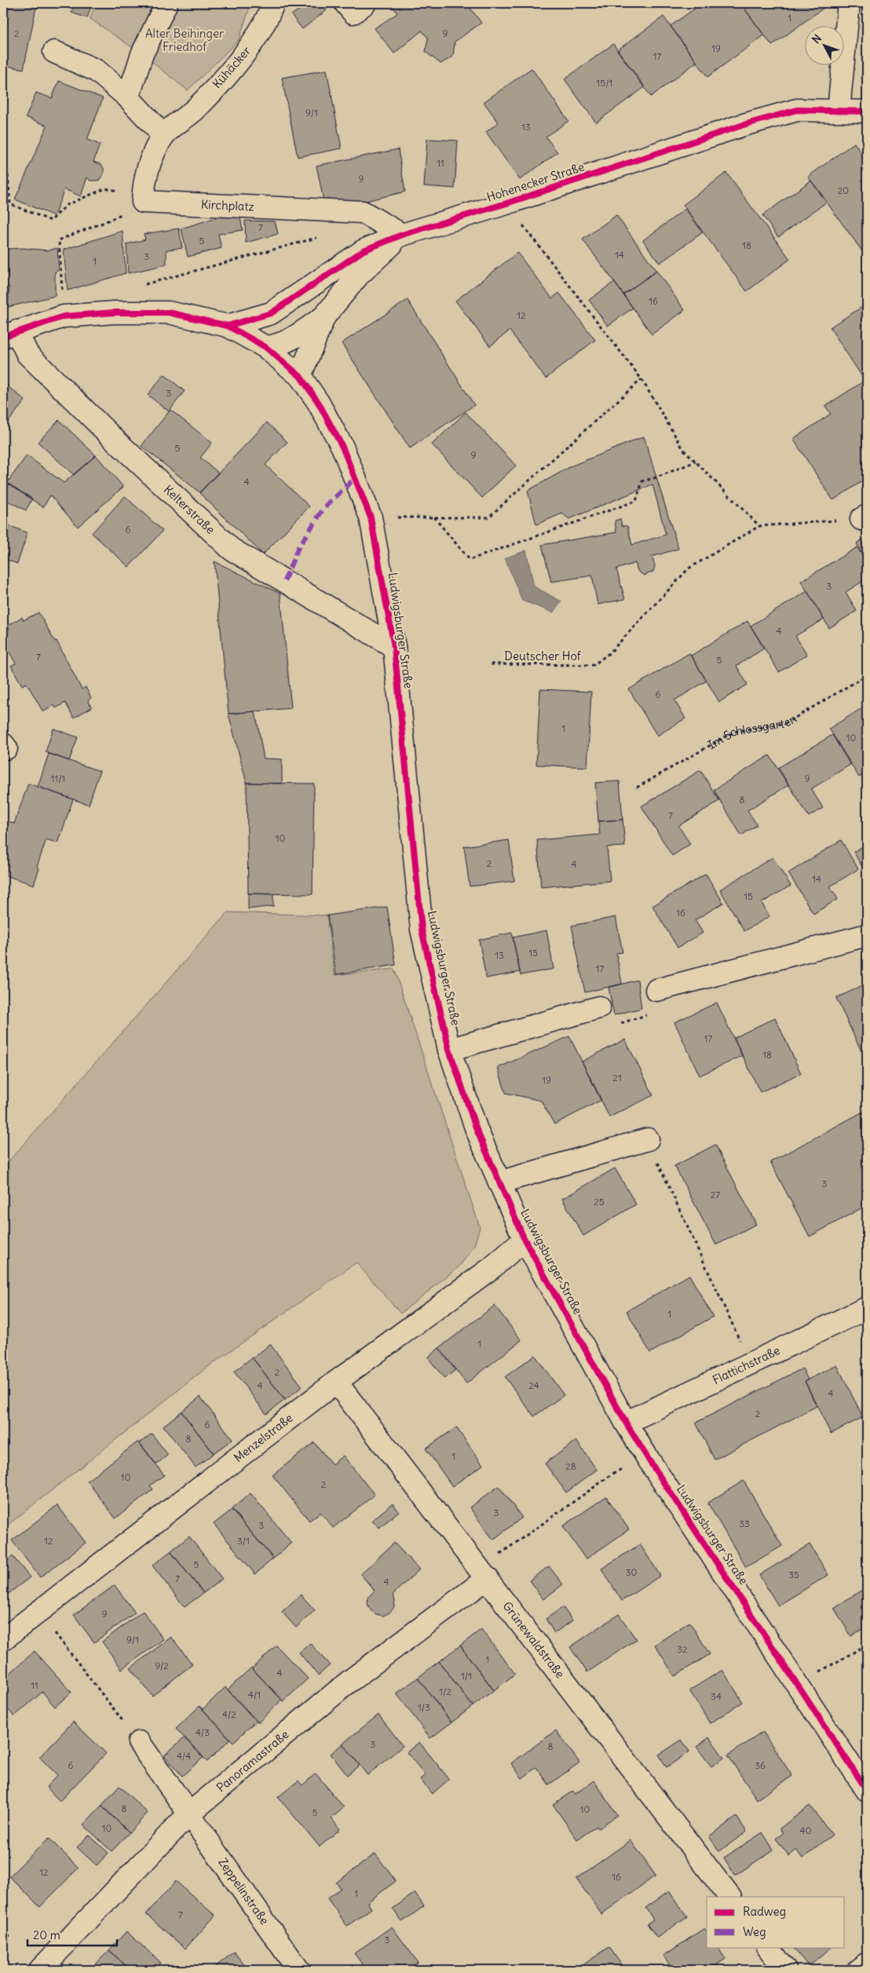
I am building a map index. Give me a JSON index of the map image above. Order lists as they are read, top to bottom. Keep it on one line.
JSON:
{"streets":{"street":["Kühäcker","Hohenecker Straße","Kirchplatz","Kelterstraße","Ludwigsburger Straße","Flattichstraße","Menzelstraße","Grünewaldstraße","Panoramastraße","Zeppelinstraße"],"path":["Deutscher Hof","Im Schlossgarten"]},"crossings":[["Hohenecker Straße","Kirchplatz"],["Hohenecker Straße","Ludwigsburger Straße"],["Kelterstraße","Ludwigsburger Straße"],["Ludwigsburger Straße","Flattichstraße"],["Ludwigsburger Straße","Menzelstraße"],["Menzelstraße","Grünewaldstraße"],["Grünewaldstraße","Panoramastraße"],["Panoramastraße","Zeppelinstraße"]],"parks":["Alter Beihinger Friedhof"],"house_numbers":["1","2","9","19","17","15/1","9/1","13","11","9","20","7","5","18","14","3","1","16","12","3","5","9","4","6","3","4","7","5","6","1","10","11/1","9","8","7","10","2","4","14","15","16","15","13","17","17","18","21","19","3","27","25","1","1","2","4","24","4","2","6","8","1","28","10","2","3","33","3","12","3/1","5","30","35","7","4","9","9/1","32","1","9/2","4","1/1","11","1/2","4/1","34","1/3","4/2","4/3","3","8","4/4","6","36","8","10","5","10","40","12","16","1","7","3"],"legend":["Radweg","Weg"],"scale_bar":"20 m","north":"top left"}
